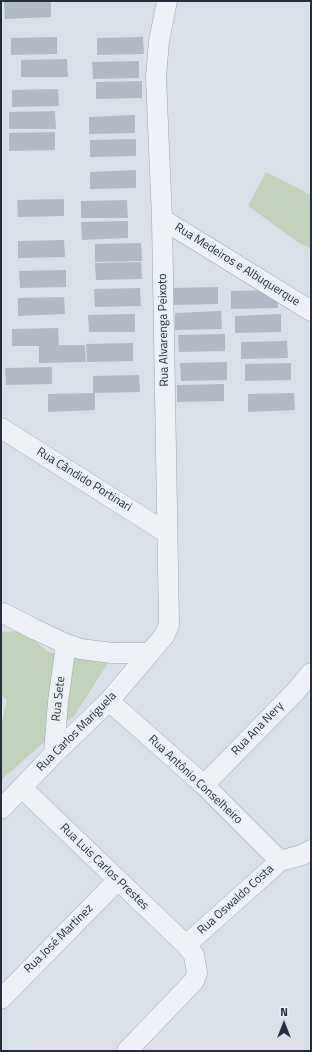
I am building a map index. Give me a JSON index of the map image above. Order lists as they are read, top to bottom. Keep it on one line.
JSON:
{"streets":{"street":["Rua Medeiros e Albuquerque","Rua Alvarenga Peixoto","Rua Cândido Portinari","Rua Sete","Rua Ana Nery","Rua Carlos Mariguela","Rua Antônio Conselheiro","Rua Luis Carlos Prestes","Rua Oswaldo Costa","Rua José Martinez"]},"crossings":[["Rua Medeiros e Albuquerque","Rua Alvarenga Peixoto"],["Rua Alvarenga Peixoto","Rua Cândido Portinari"],["Rua Alvarenga Peixoto","Rua Carlos Mariguela"],["Rua Sete","Rua Carlos Mariguela"],["Rua Ana Nery","Rua Antônio Conselheiro"],["Rua Carlos Mariguela","Rua Antônio Conselheiro"],["Rua Carlos Mariguela","Rua Luis Carlos Prestes"],["Rua Antônio Conselheiro","Rua Oswaldo Costa"],["Rua Luis Carlos Prestes","Rua Oswaldo Costa"],["Rua Luis Carlos Prestes","Rua José Martinez"]],"north":"top"}
